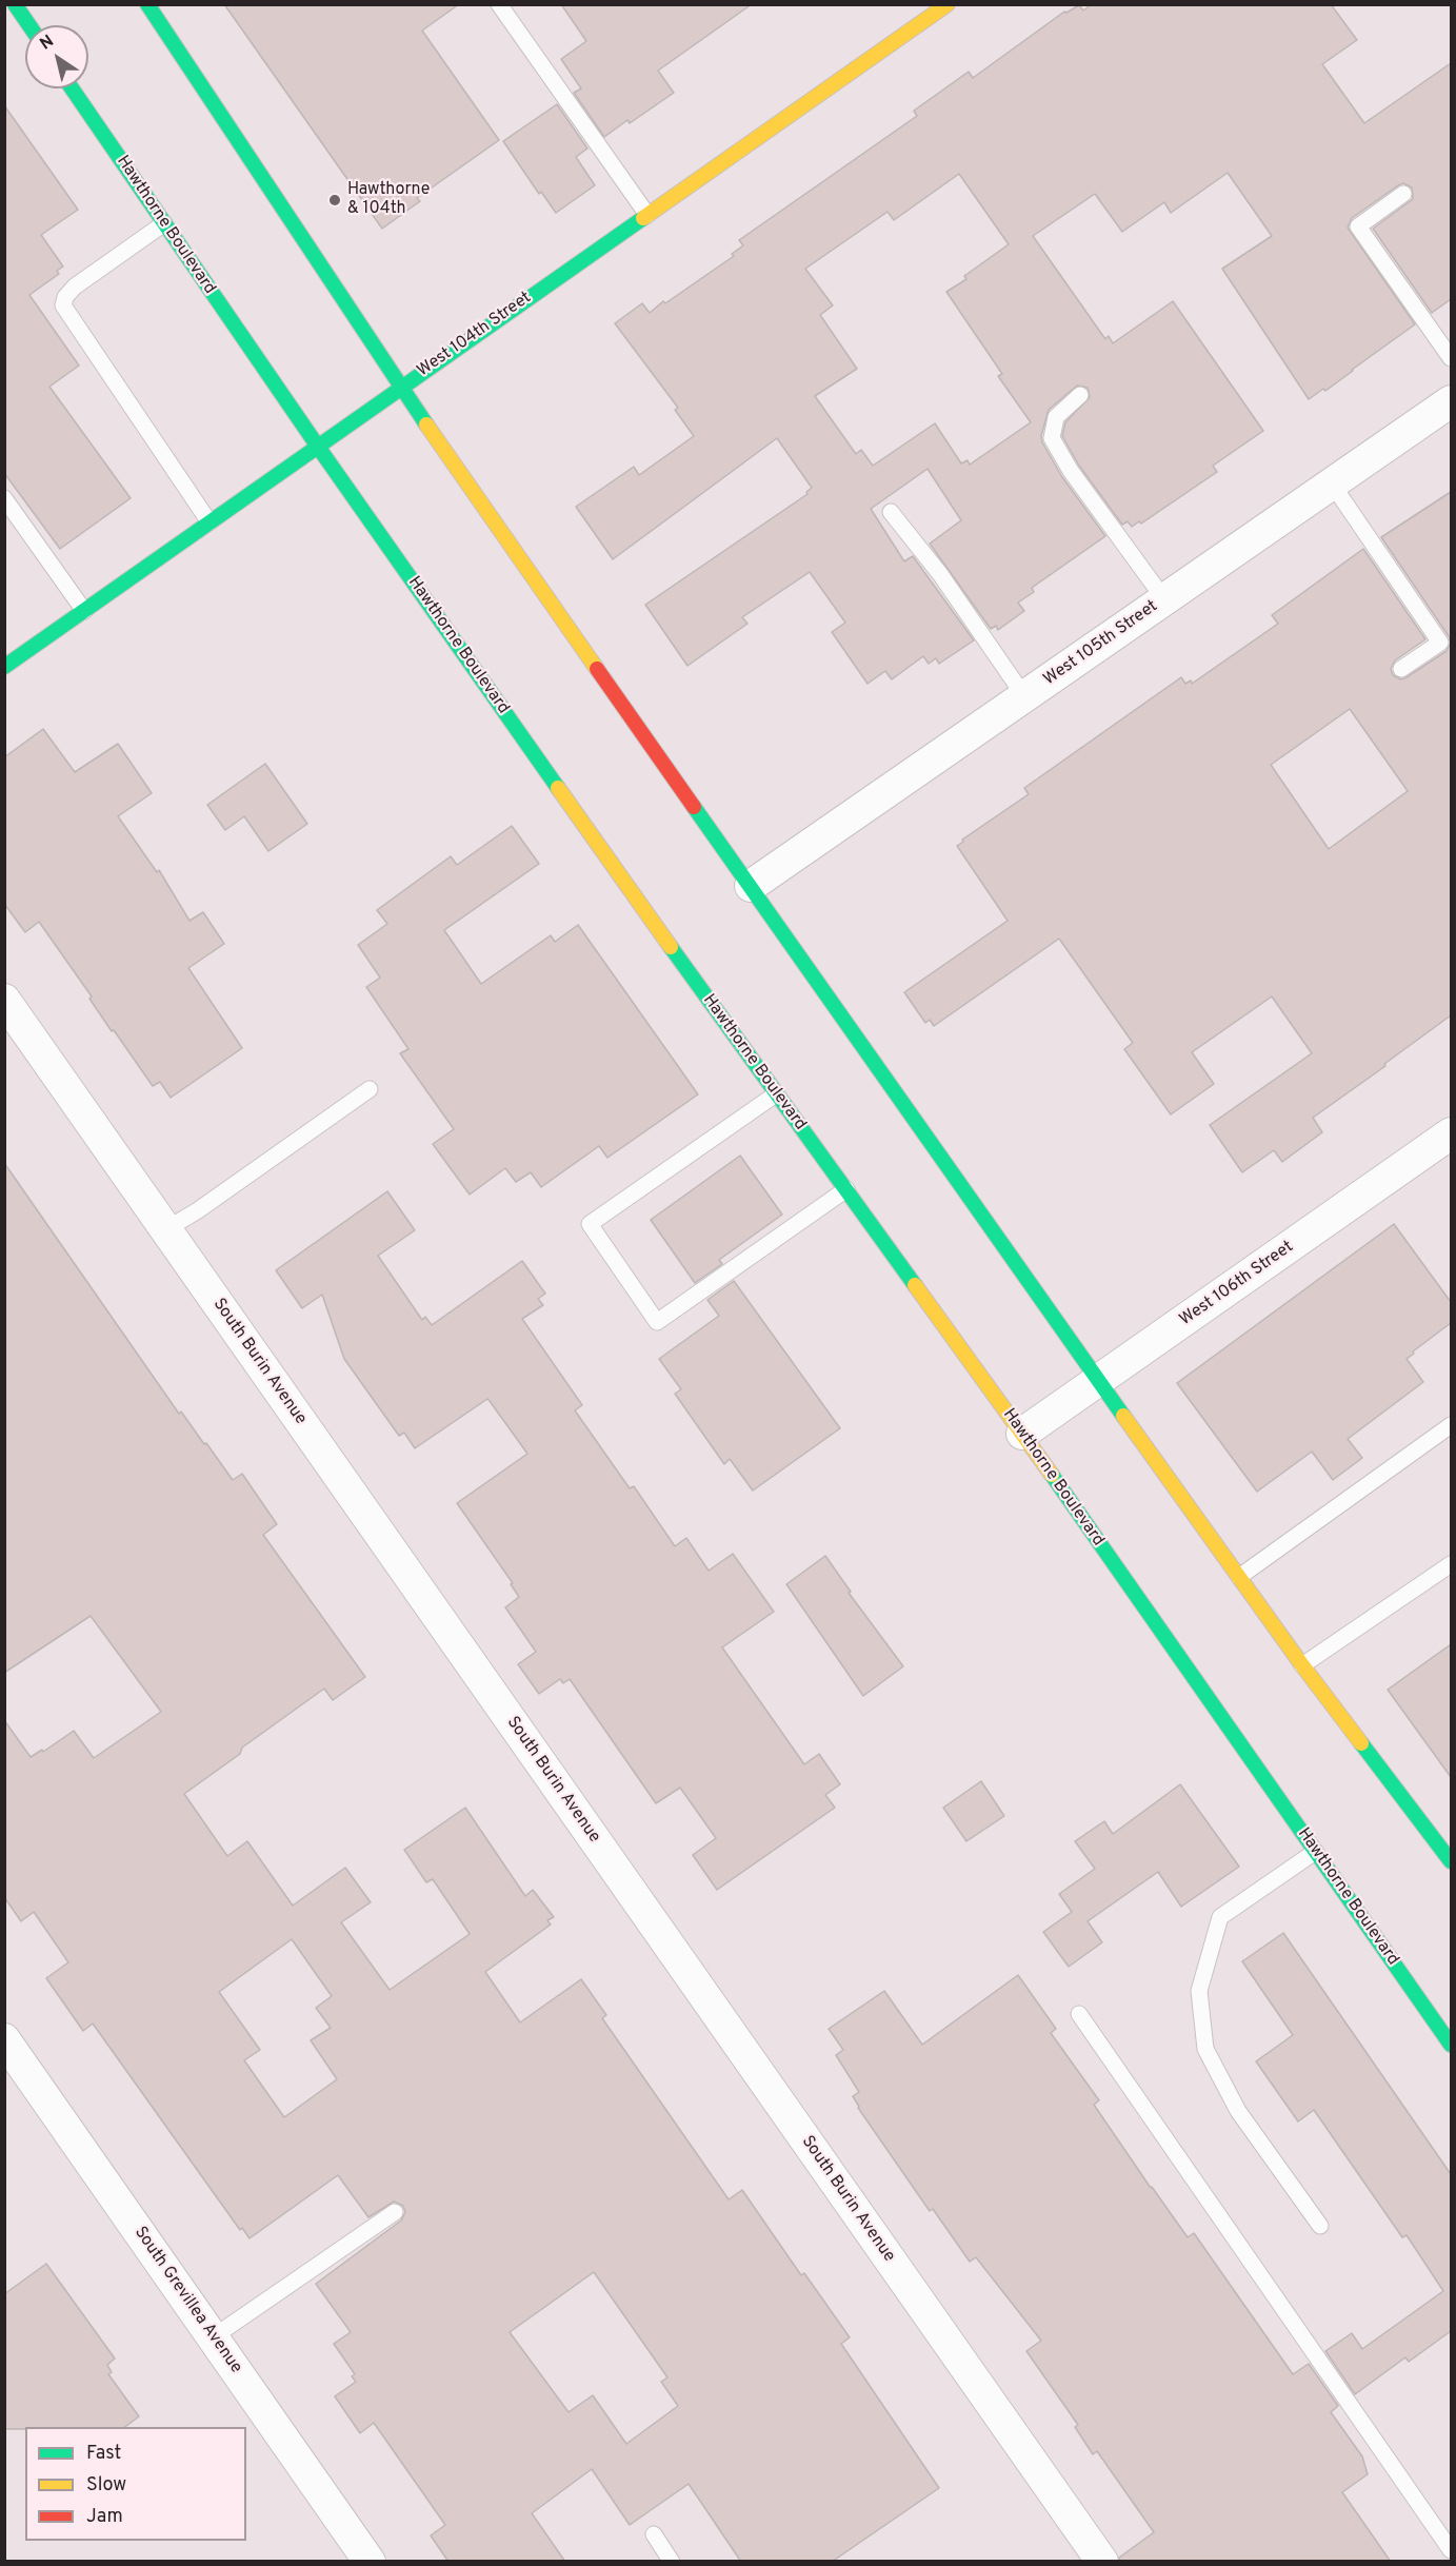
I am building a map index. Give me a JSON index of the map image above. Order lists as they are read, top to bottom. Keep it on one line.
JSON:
{"streets":{"main road":["Hawthorne Boulevard","West 104th Street"],"street":["West 105th Street","West 106th Street","South Burin Avenue","South Grevillea Avenue"]},"crossings":[["Hawthorne Boulevard","West 104th Street"],["Hawthorne Boulevard","West 106th Street"]],"places":["Hawthorne & 104th"],"legend":["Fast","Slow","Jam"],"north":"top left"}
